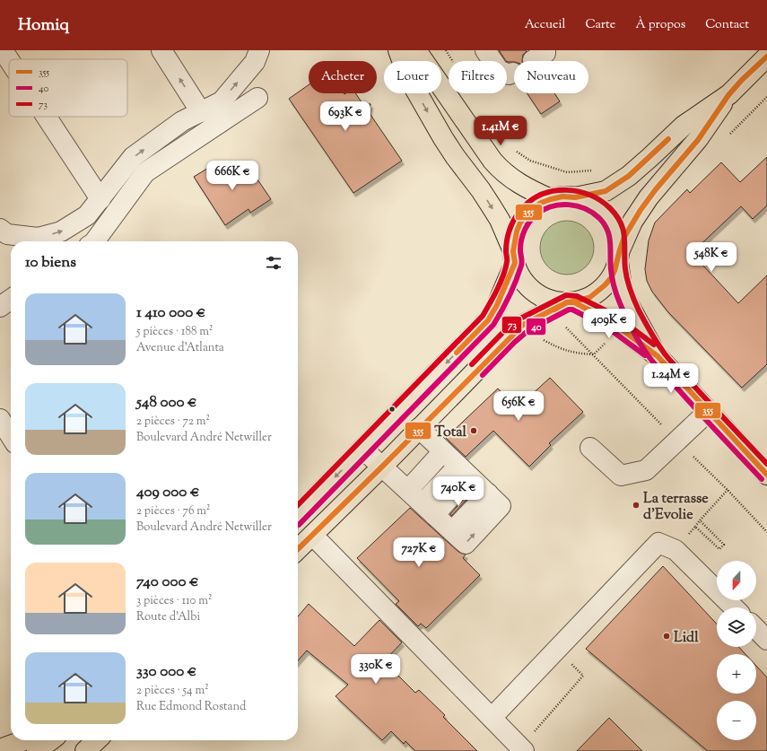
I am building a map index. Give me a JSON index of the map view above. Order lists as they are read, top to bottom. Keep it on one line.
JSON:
{"places":["Total","La terrasse d'Evolie","Lidl"],"lines":["transit line 355","transit line 73","transit line 40"],"legend":["355","40","73"],"north":"bottom","page":{"header":"Homiq","nav":["Accueil","Carte","À propos","Contact"],"chip":["Acheter","Louer","Filtres","Nouveau"],"price":["693K €","1.41M €","666K €","548K €","409K €","1.24M €","656K €","740K €","727K €","330K €"],"heading":"10 biens","list":[{"name":"1 410 000 €","note":"5 pièces · 188 m² · Avenue d'Atlanta"},{"name":"548 000 €","note":"2 pièces · 72 m² · Boulevard André Netwiller"},{"name":"409 000 €","note":"2 pièces · 76 m² · Boulevard André Netwiller"},{"name":"740 000 €","note":"3 pièces · 110 m² · Route d'Albi"},{"name":"330 000 €","note":"2 pièces · 54 m² · Rue Edmond Rostand"}],"map_buttons":["+","−"]}}
